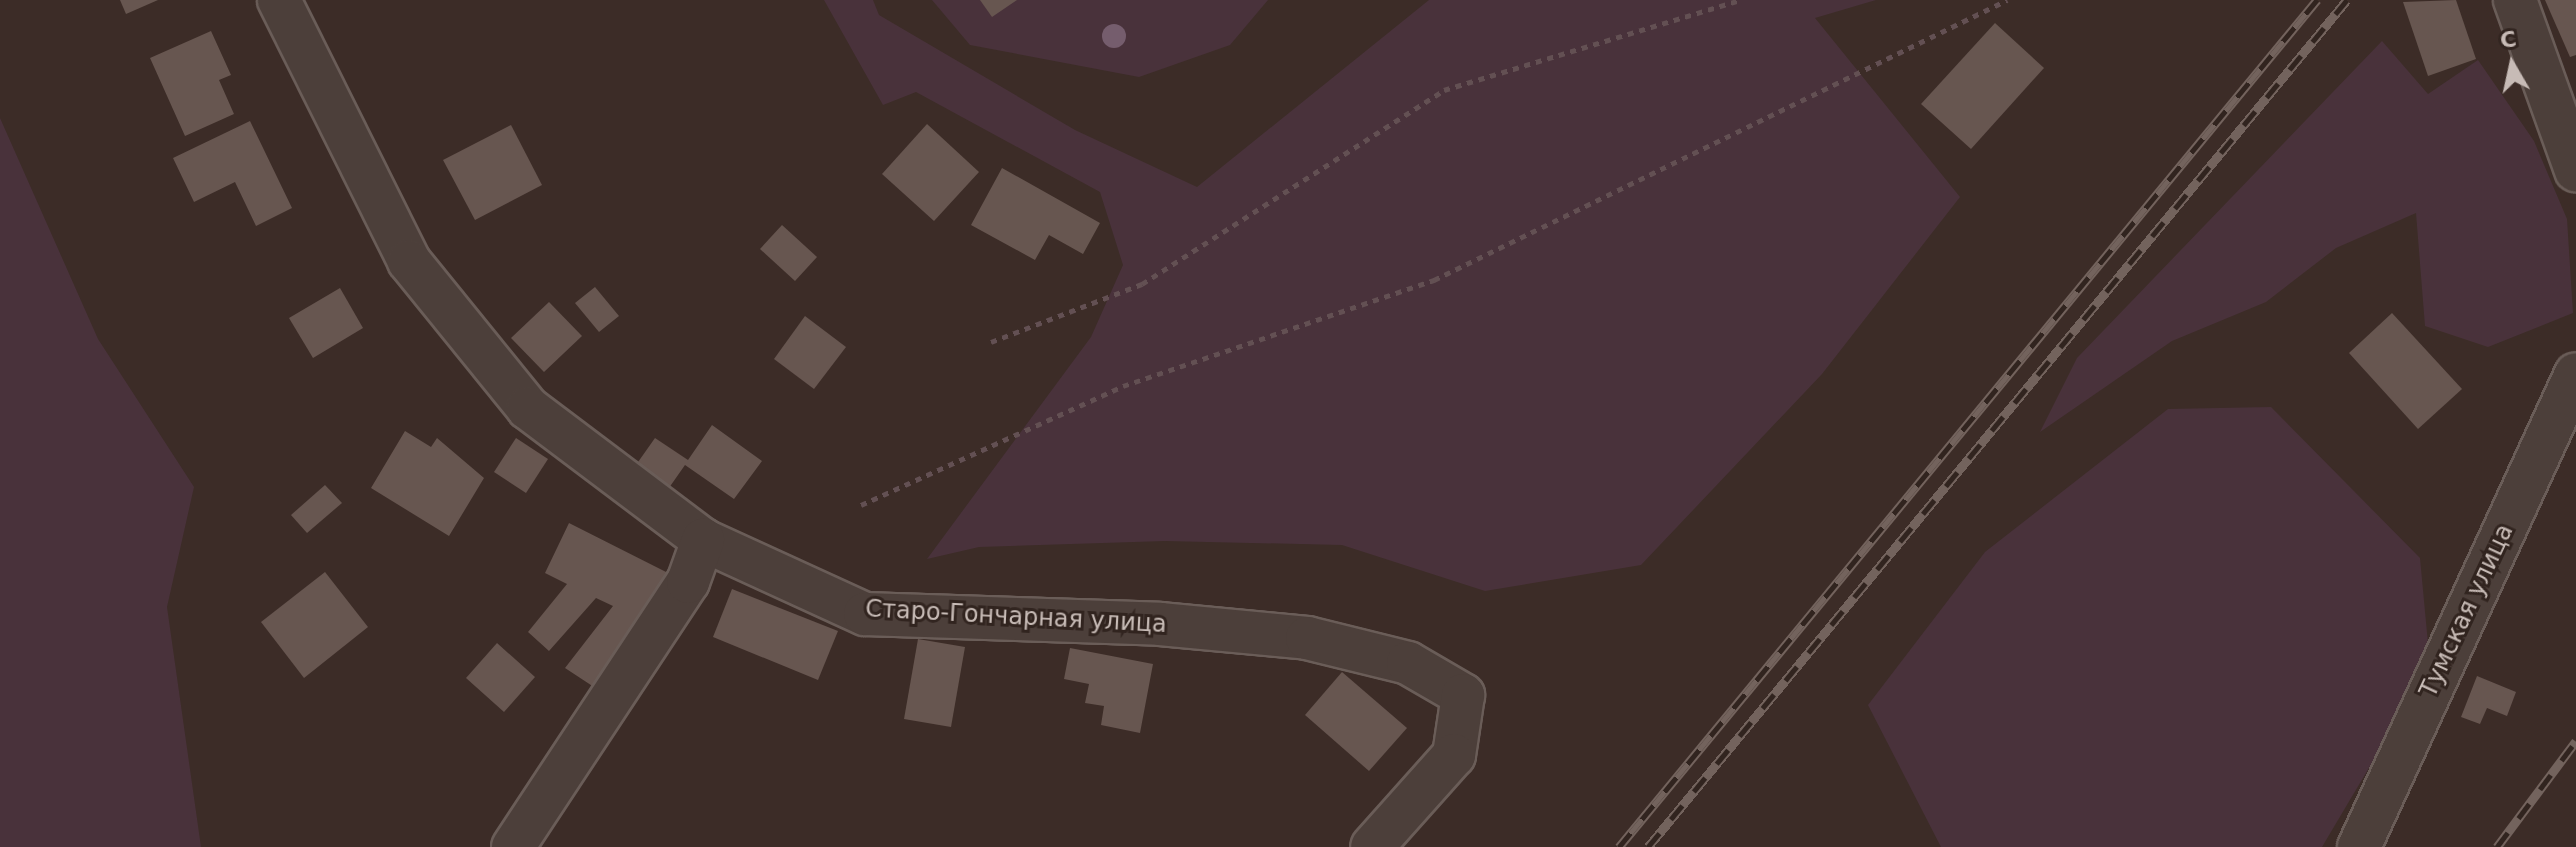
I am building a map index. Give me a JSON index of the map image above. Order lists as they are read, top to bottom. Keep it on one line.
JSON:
{"streets":{"street":["Тумская улица","Старо-Гончарная улица"]},"north":"top"}
